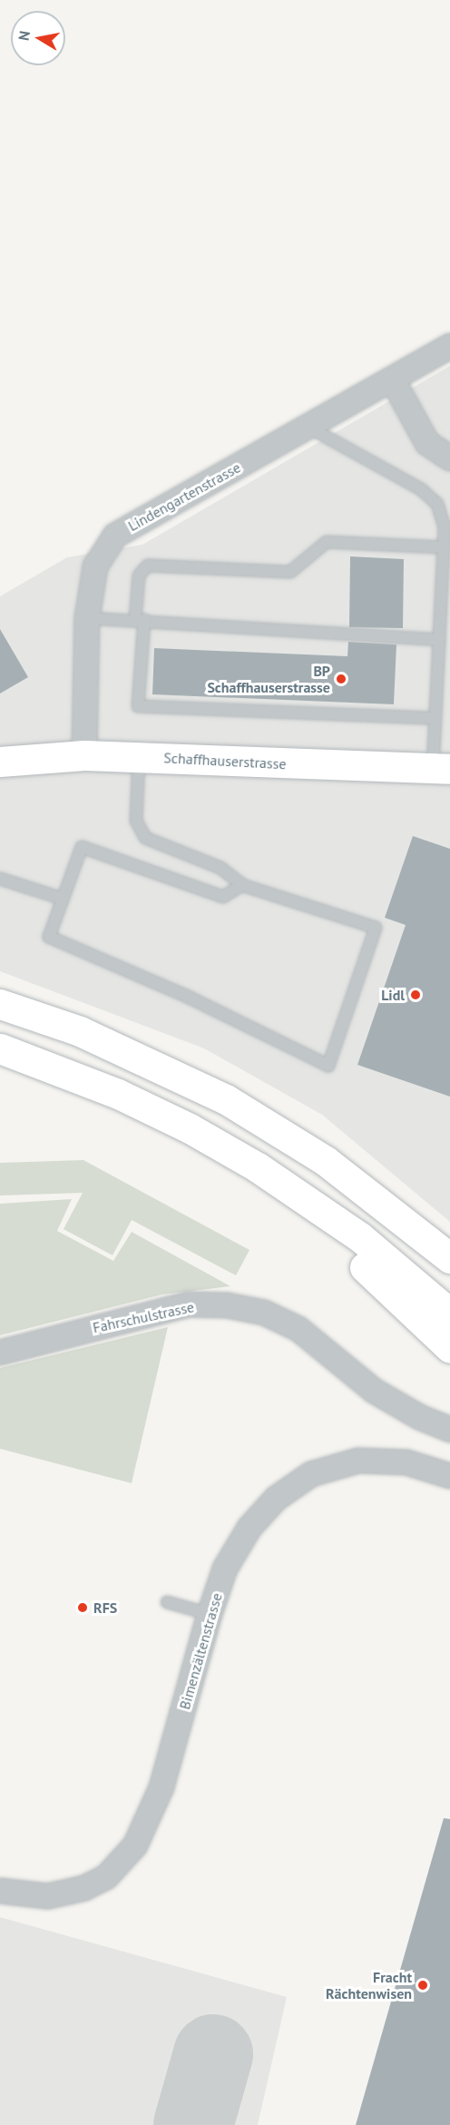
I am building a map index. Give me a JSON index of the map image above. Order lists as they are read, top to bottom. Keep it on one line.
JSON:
{"streets":{"main road":["Schaffhauserstrasse"],"street":["Lindengartenstrasse","Fahrschulstrasse","Bimenzältenstrasse"]},"crossings":[["Lindengartenstrasse","Schaffhauserstrasse"]],"places":["BP Schaffhauserstrasse","Lidl","RFS","Fracht Rächtenwisen"],"north":"left"}
